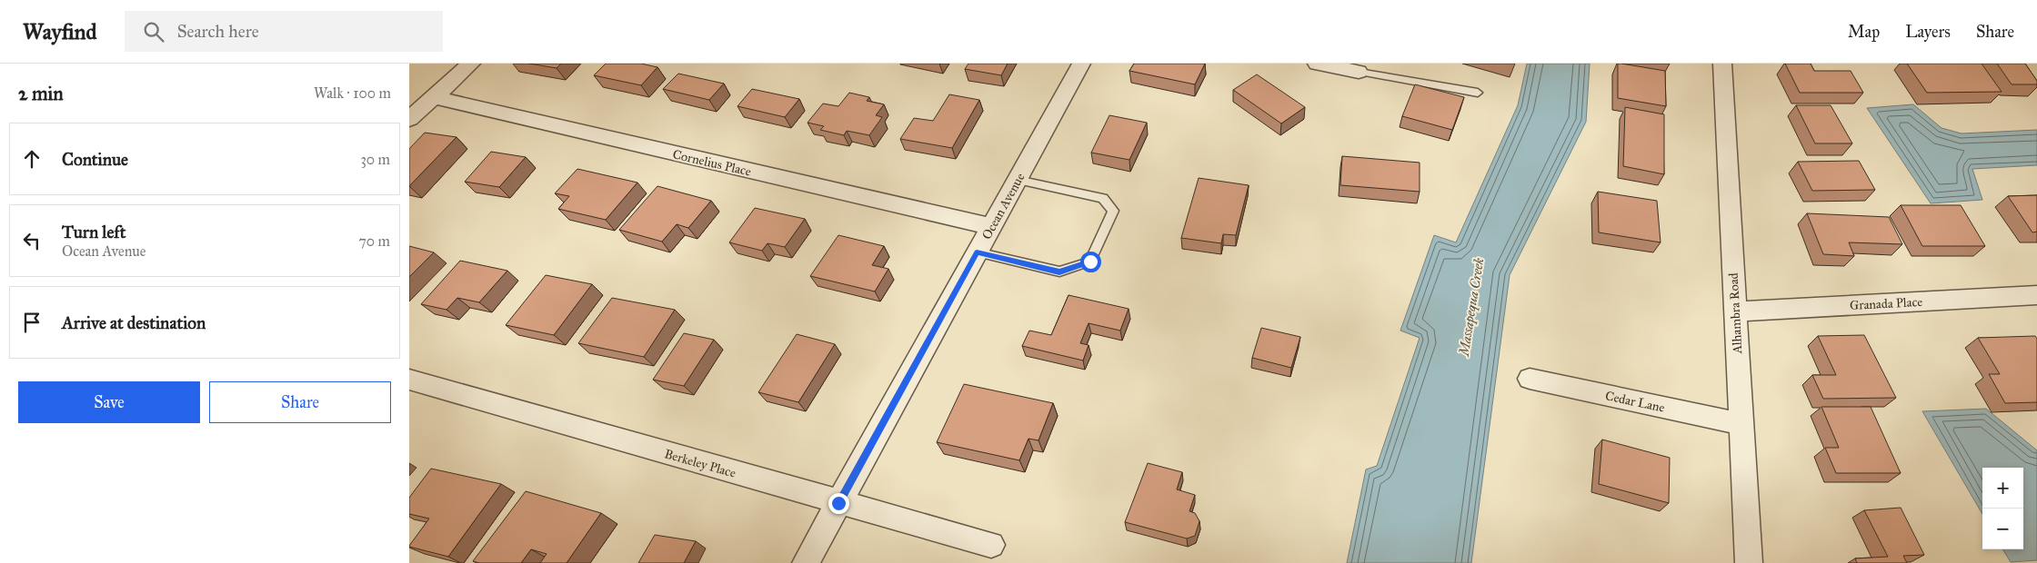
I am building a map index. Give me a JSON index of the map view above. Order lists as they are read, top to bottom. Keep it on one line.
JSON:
{"streets":{"street":["Cornelius Place","Ocean Avenue","Granada Place","Alhambra Road","Cedar Lane","Berkeley Place"]},"crossings":[["Cornelius Place","Ocean Avenue"],["Ocean Avenue","Berkeley Place"],["Granada Place","Alhambra Road"],["Alhambra Road","Cedar Lane"]],"water":["Massapequa Creek"],"page":{"header":"Wayfind","search":"Search here","nav":["Map","Layers","Share"],"heading":["2 min","Walk · 100 m"],"list":[["Continue","30 m"],["Turn left","Ocean Avenue","70 m"],"Arrive at destination"],"buttons":["Save","Share"],"map_buttons":["+","−"]}}
